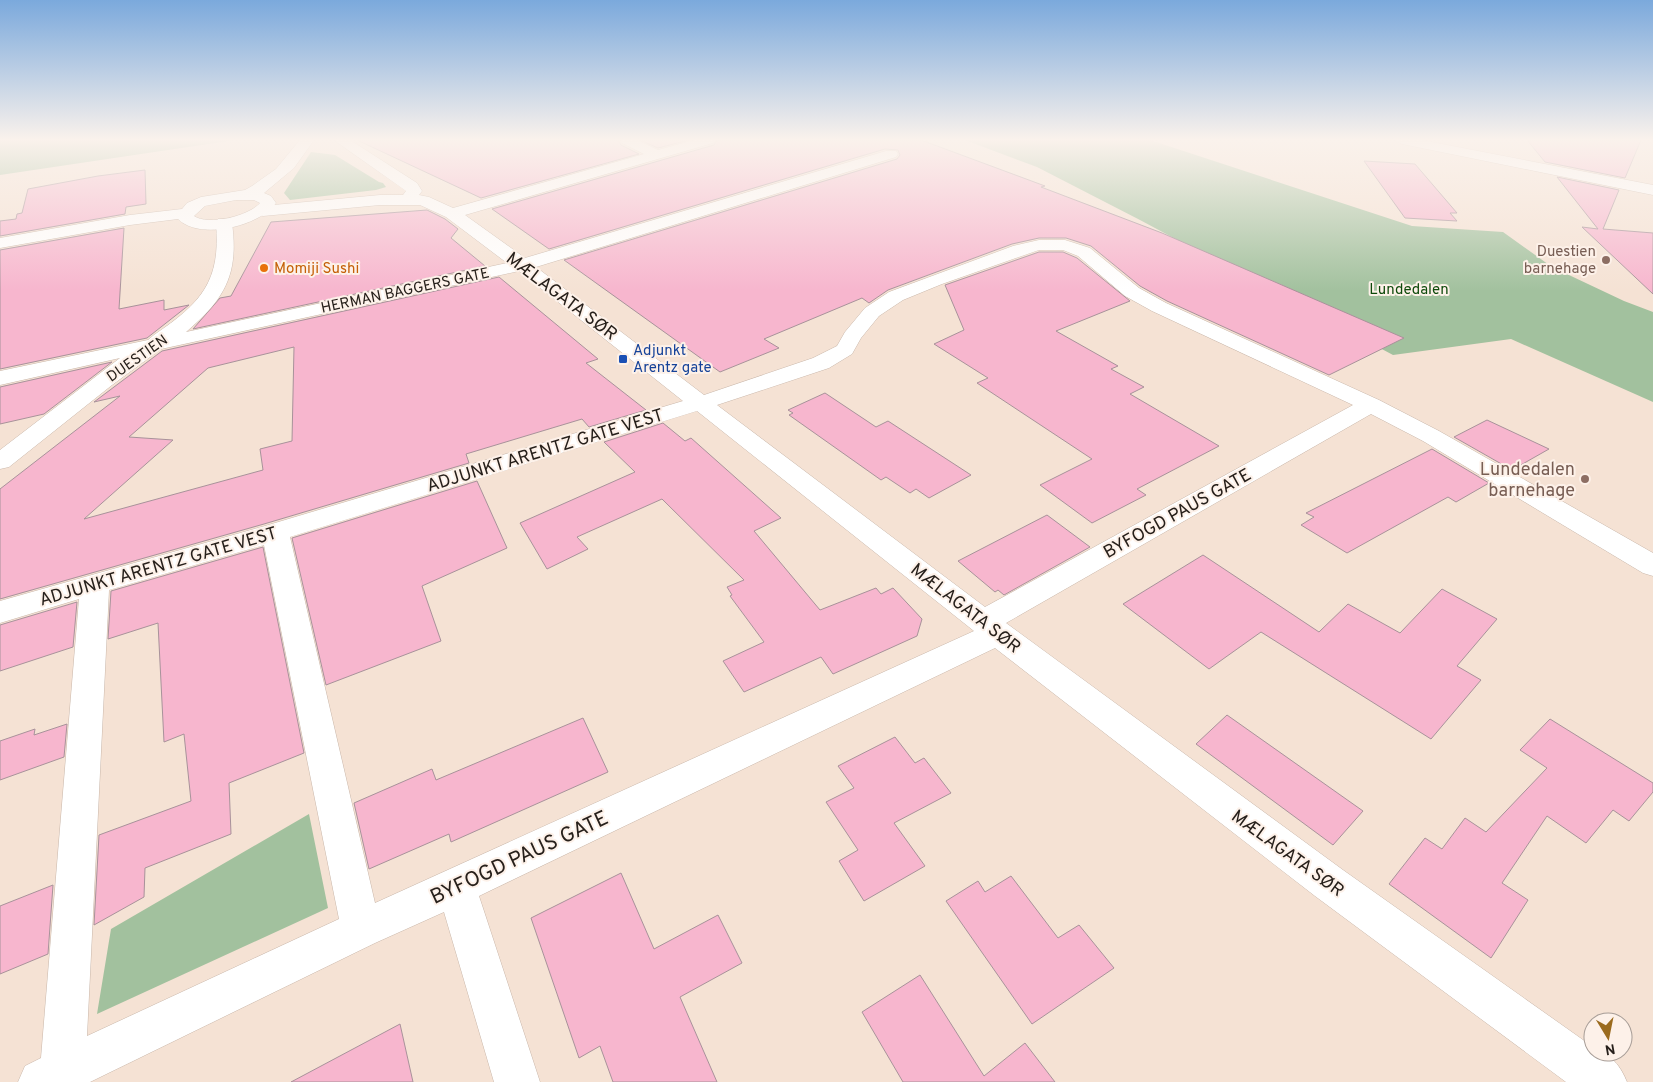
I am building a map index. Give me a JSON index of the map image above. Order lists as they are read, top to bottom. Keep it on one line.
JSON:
{"streets":{"street":["HERMAN BAGGERS GATE","MÆLAGATA SØR","DUESTIEN","ADJUNKT ARENTZ GATE VEST","BYFOGD PAUS GATE"]},"crossings":[["HERMAN BAGGERS GATE","MÆLAGATA SØR"],["HERMAN BAGGERS GATE","DUESTIEN"],["MÆLAGATA SØR","DUESTIEN"],["MÆLAGATA SØR","ADJUNKT ARENTZ GATE VEST"],["MÆLAGATA SØR","BYFOGD PAUS GATE"],["ADJUNKT ARENTZ GATE VEST","BYFOGD PAUS GATE"]],"parks":["Lundedalen"],"places":{"other":["Duestien barnehage","Momiji Sushi","Lundedalen barnehage"],"transit":["Adjunkt Arentz gate"]},"north":"bottom"}
